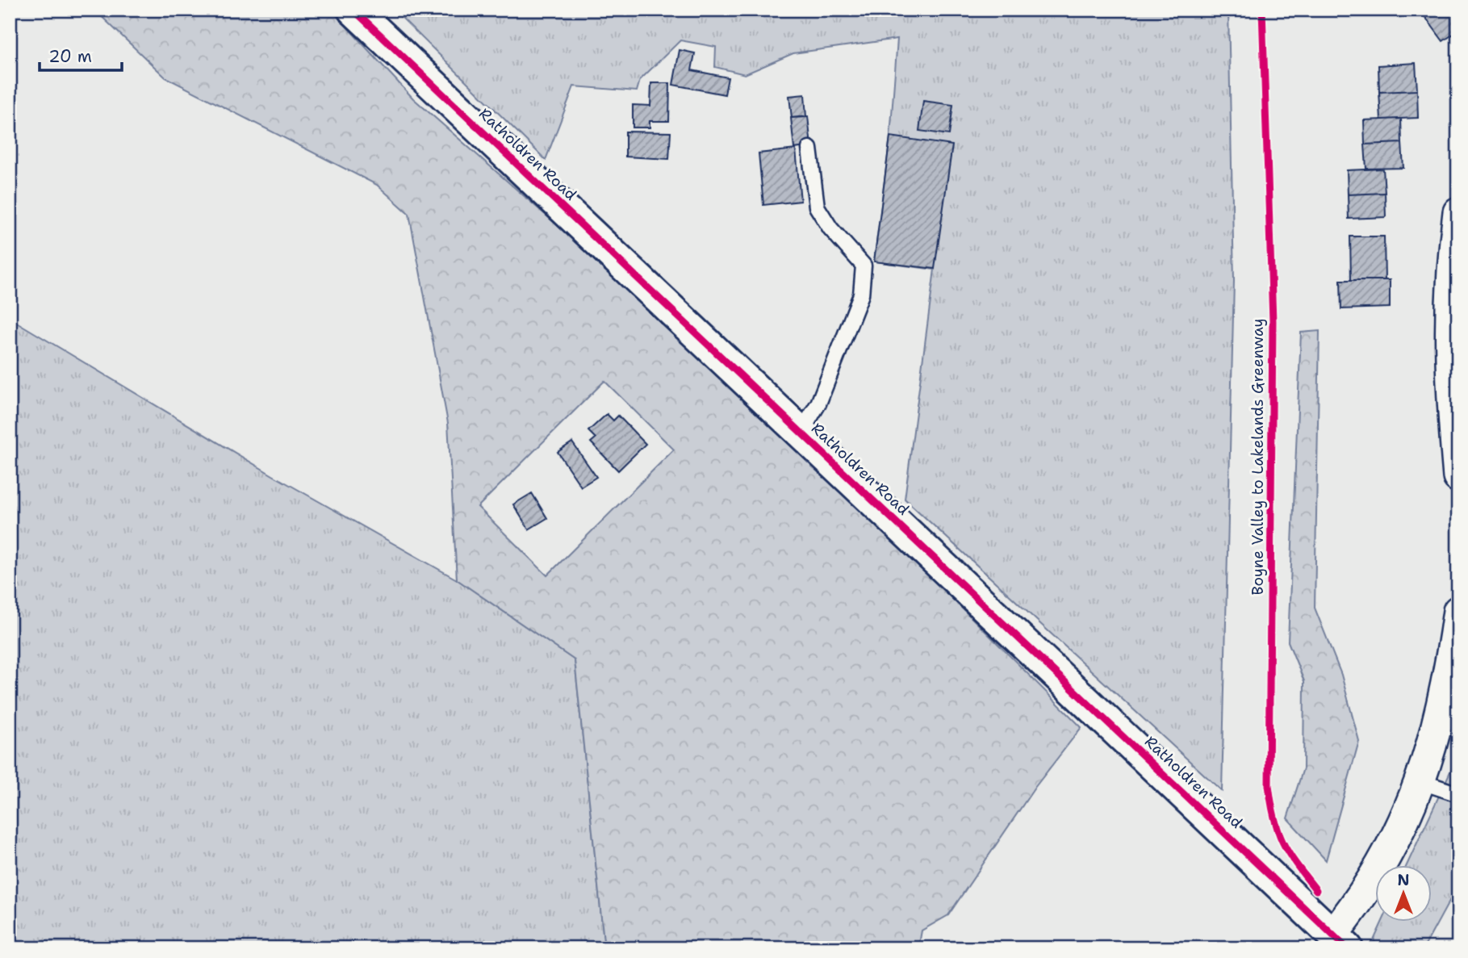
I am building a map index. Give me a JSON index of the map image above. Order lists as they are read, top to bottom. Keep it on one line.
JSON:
{"streets":{"street":["Ratholdren Road"],"cycle path":["Boyne Valley to Lakelands Greenway"]},"scale_bar":"20 m","north":"top"}
